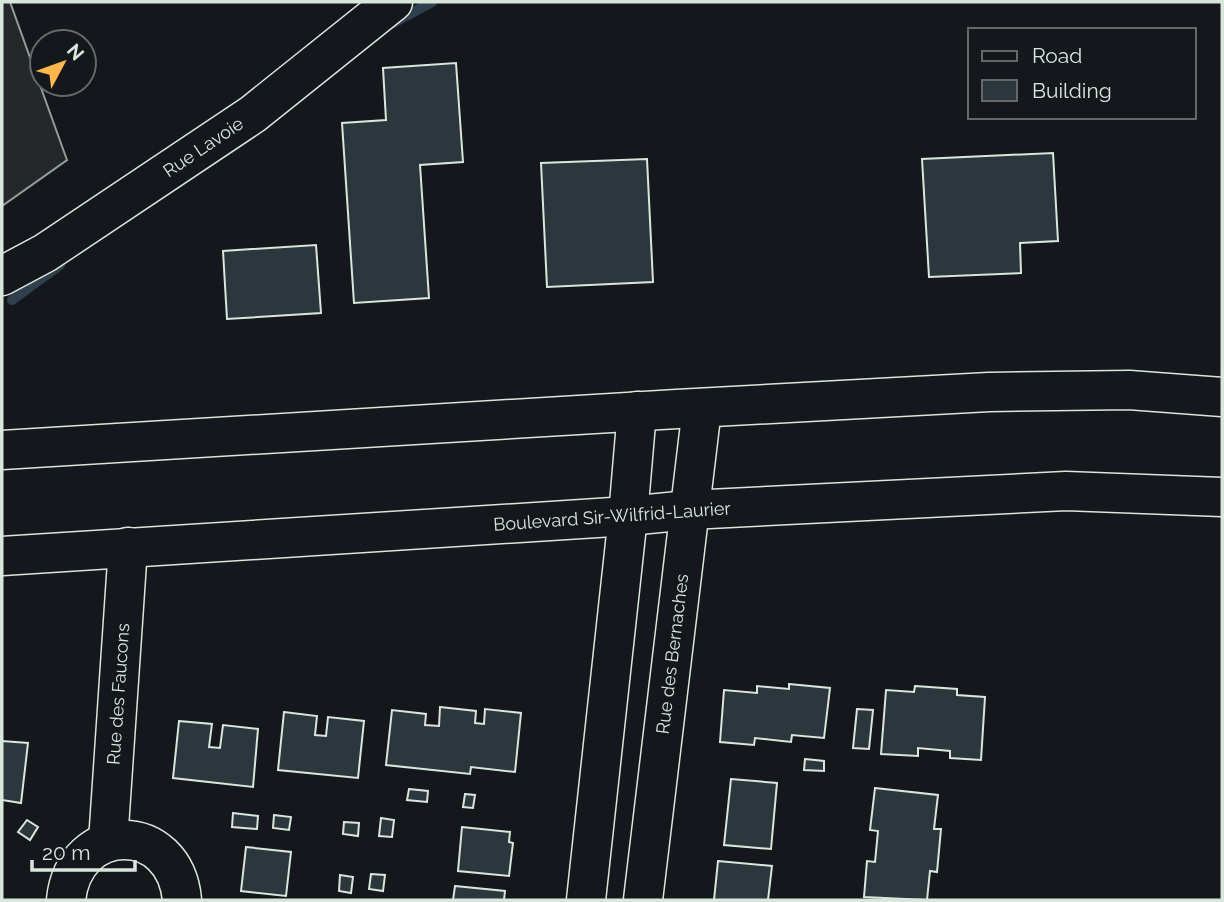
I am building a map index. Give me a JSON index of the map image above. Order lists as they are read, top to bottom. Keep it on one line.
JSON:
{"streets":{"main road":["Rue Lavoie","Boulevard Sir-Wilfrid-Laurier","Rue des Bernaches","Rue des Faucons"]},"crossings":[["Boulevard Sir-Wilfrid-Laurier","Rue des Bernaches"],["Boulevard Sir-Wilfrid-Laurier","Rue des Faucons"]],"legend":["Road","Building"],"scale_bar":"20 m","north":"top right"}
